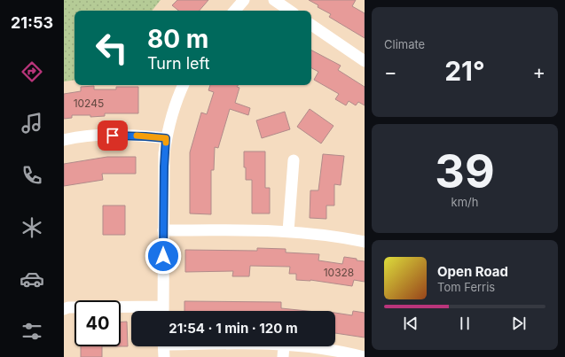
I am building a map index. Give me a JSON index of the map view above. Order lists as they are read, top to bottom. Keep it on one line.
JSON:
{"house_numbers":["10245","10328"],"page":{"tabs":"21:53","tile":["Climate",["39","km/h"]],"turn":["80 m","Turn left"],"heat":["−","21°","+"],"song":["Open Road","Tom Ferris"],"limit":"40","trip":"21:54 · 1 min · 120 m"}}
